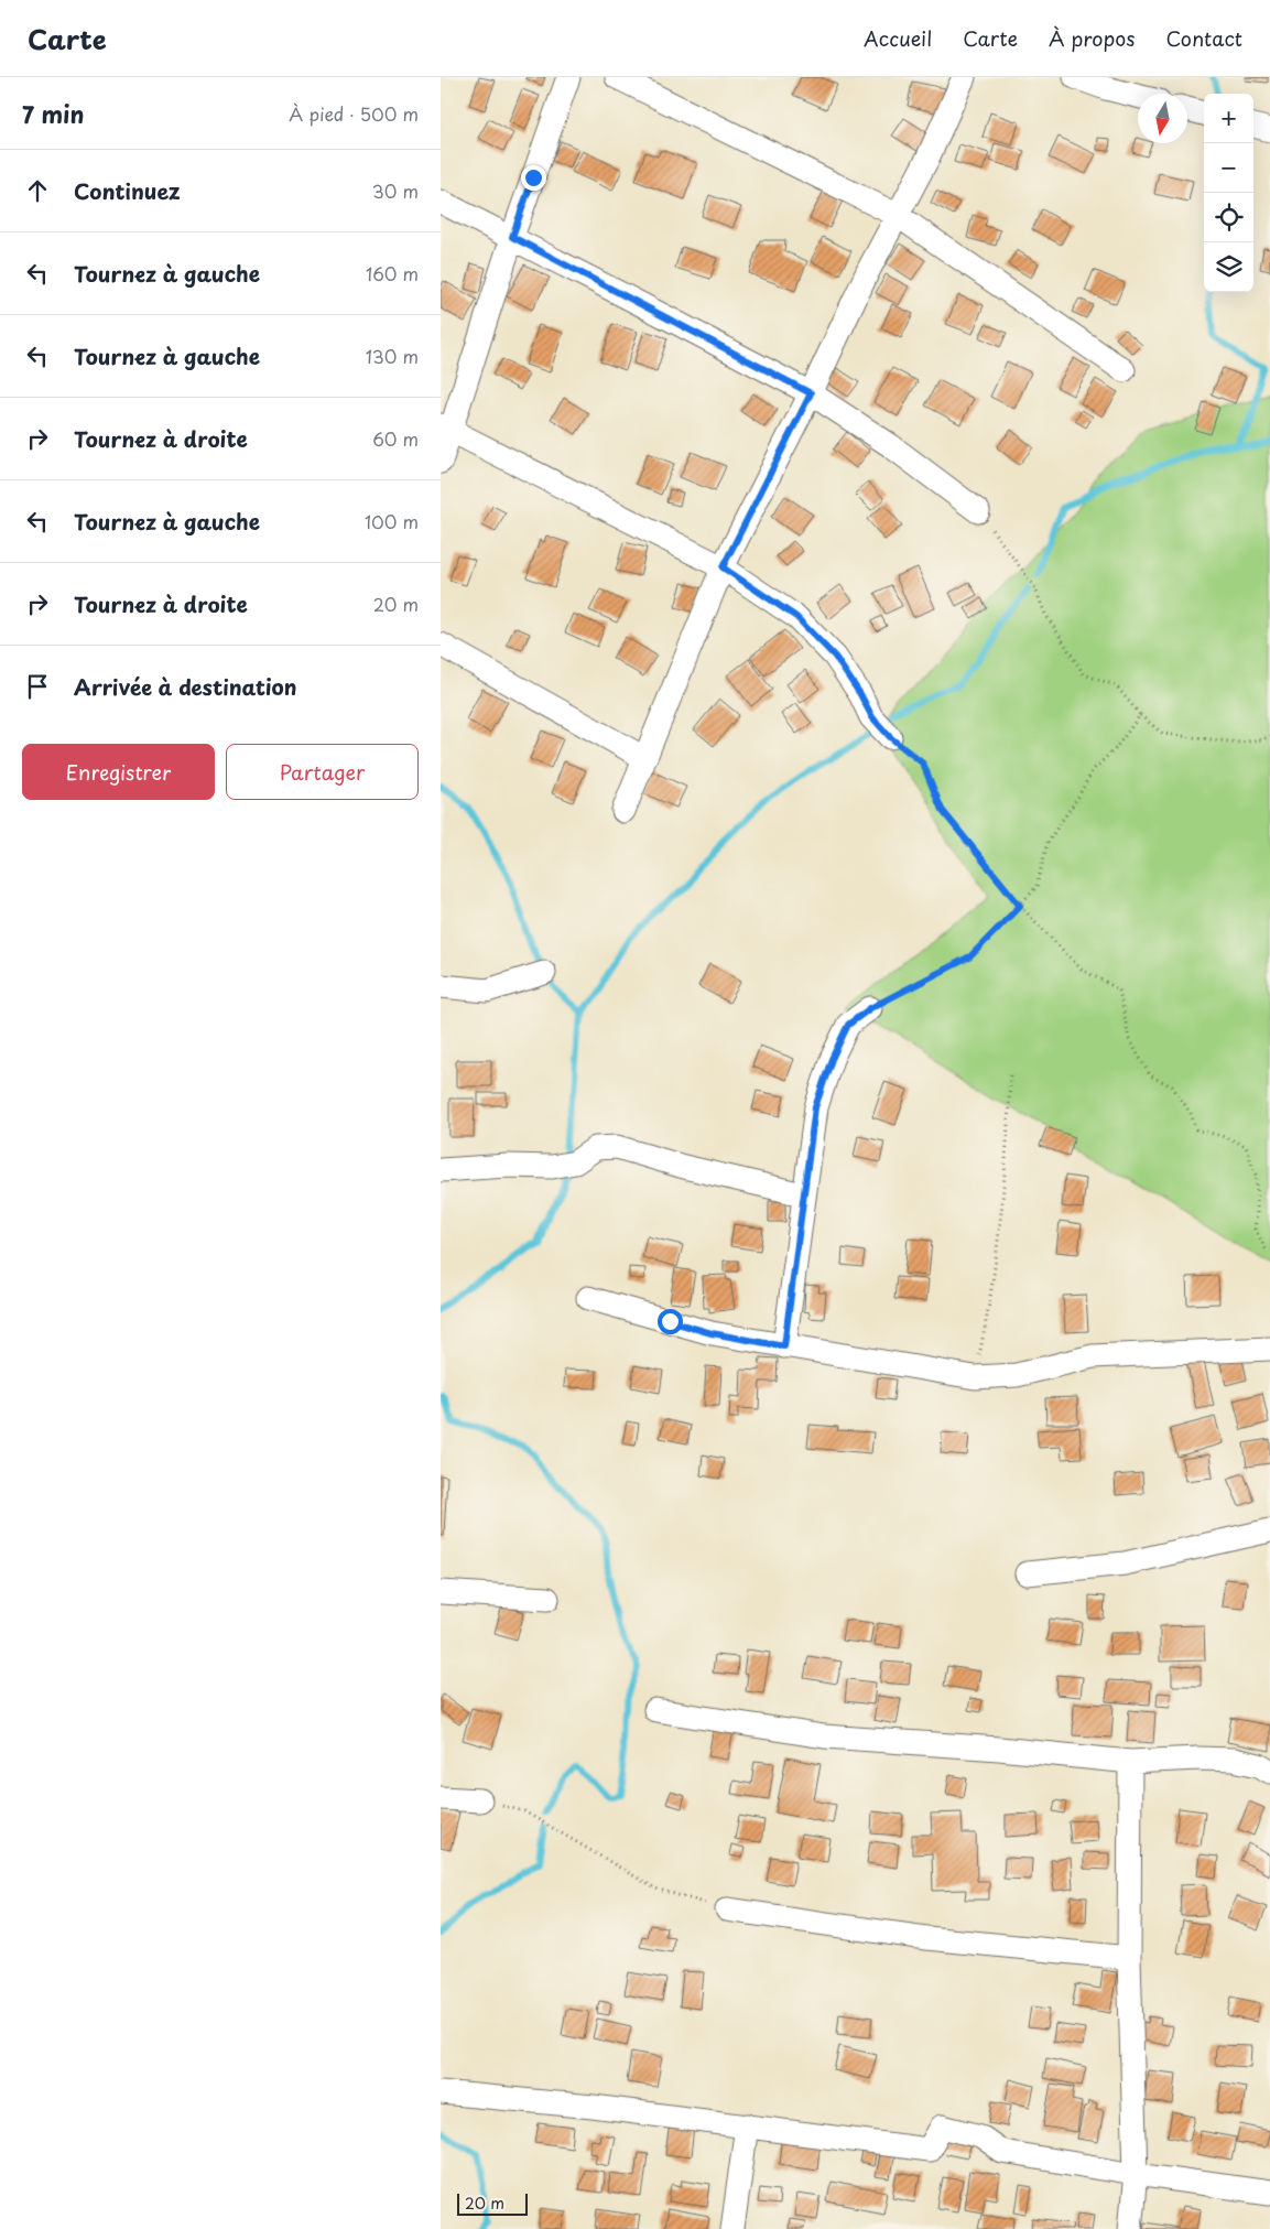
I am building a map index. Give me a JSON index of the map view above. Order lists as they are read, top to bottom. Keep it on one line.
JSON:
{"scale_bar":"20 m","north":"bottom","page":{"header":"Carte","nav":["Accueil","Carte","À propos","Contact"],"heading":["7 min","À pied · 500 m"],"map_buttons":["+","−"],"list":[["Continuez","30 m"],["Tournez à gauche","160 m"],["Tournez à gauche","130 m"],["Tournez à droite","60 m"],["Tournez à gauche","100 m"],["Tournez à droite","20 m"],"Arrivée à destination"],"buttons":["Enregistrer","Partager"],"scale":"20 m"}}
